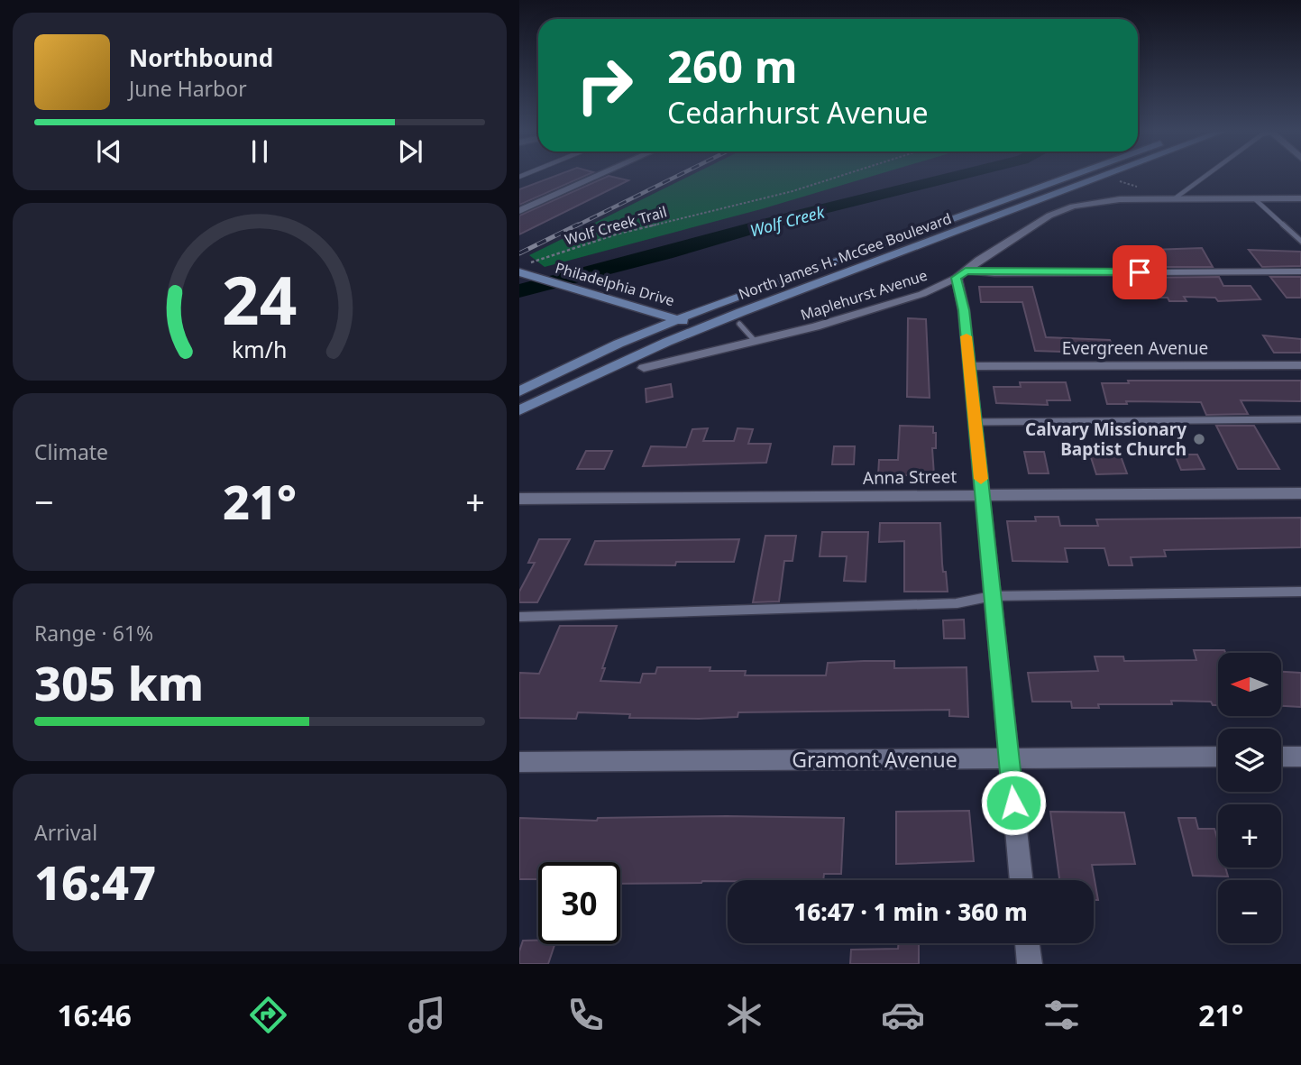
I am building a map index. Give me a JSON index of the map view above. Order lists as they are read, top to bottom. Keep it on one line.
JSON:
{"streets":{"main road":["North James H. McGee Boulevard","Philadelphia Drive"],"street":["Maplehurst Avenue","Evergreen Avenue","Anna Street","Gramont Avenue"],"path":["Wolf Creek Trail"]},"crossings":[["Wolf Creek Trail","Philadelphia Drive"],["North James H. McGee Boulevard","Philadelphia Drive"]],"water":["Wolf Creek"],"places":["Calvary Missionary Baptist Church"],"north":"left","page":{"turn":["260 m","Cedarhurst Avenue"],"song":["Northbound","June Harbor"],"tile":["Climate",["Range · 61%","305 km"],["Arrival","16:47"]],"heat":["−","21°","+"],"map_buttons":["+","−"],"limit":"30","trip":"16:47 · 1 min · 360 m","tabs":["16:46","21°"],"gauge":["24","km/h"]}}
